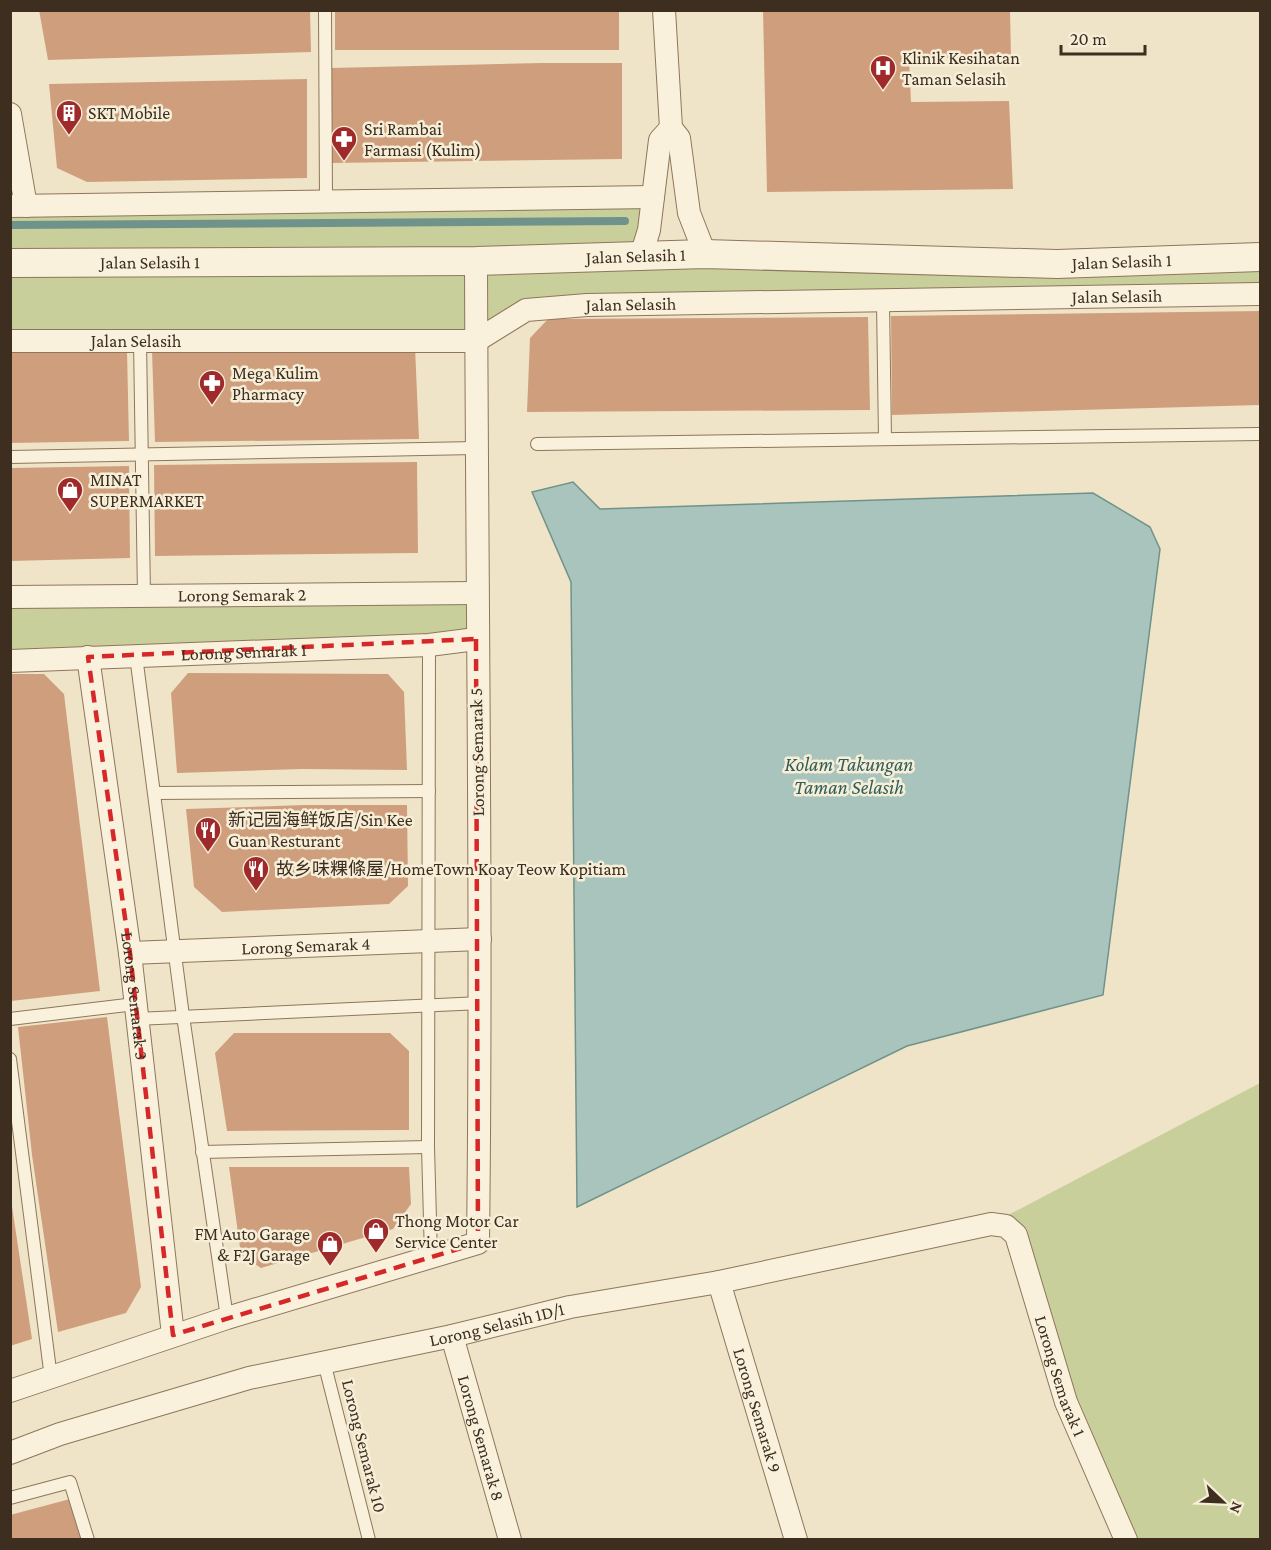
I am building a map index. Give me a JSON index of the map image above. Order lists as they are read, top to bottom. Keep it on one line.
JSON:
{"streets":{"street":["Jalan Selasih 1","Jalan Selasih","Lorong Semarak 2","Lorong Semarak 1","Lorong Semarak 5","Lorong Semarak 4","Lorong Semarak 3","Lorong Selasih 1D/1","Lorong Semarak 9","Lorong Semarak 8"],"lane":["Lorong Semarak 10"]},"crossings":[["Jalan Selasih 1","Lorong Semarak 5"],["Jalan Selasih","Lorong Semarak 5"],["Lorong Semarak 2","Lorong Semarak 5"],["Lorong Semarak 1","Lorong Semarak 5"],["Lorong Semarak 1","Lorong Semarak 3"],["Lorong Semarak 1","Lorong Selasih 1D/1"],["Lorong Semarak 5","Lorong Semarak 4"],["Lorong Semarak 4","Lorong Semarak 3"],["Lorong Selasih 1D/1","Lorong Semarak 9"],["Lorong Selasih 1D/1","Lorong Semarak 8"],["Lorong Selasih 1D/1","Lorong Semarak 10"]],"water":["Kolam Takungan Taman Selasih"],"places":{"hospital":["Klinik Kesihatan Taman Selasih"],"building":["SKT Mobile"],"pharmacy":["Sri Rambai Farmasi (Kulim)","Mega Kulim Pharmacy"],"shop":["MINAT SUPERMARKET","Thong Motor Car Service Center","FM Auto Garage & F2J Garage"],"restaurant":["新记园海鲜饭店/Sin Kee Guan Resturant","故乡味粿條屋/HomeTown Koay Teow Kopitiam"]},"scale_bar":"20 m","north":"bottom right"}
